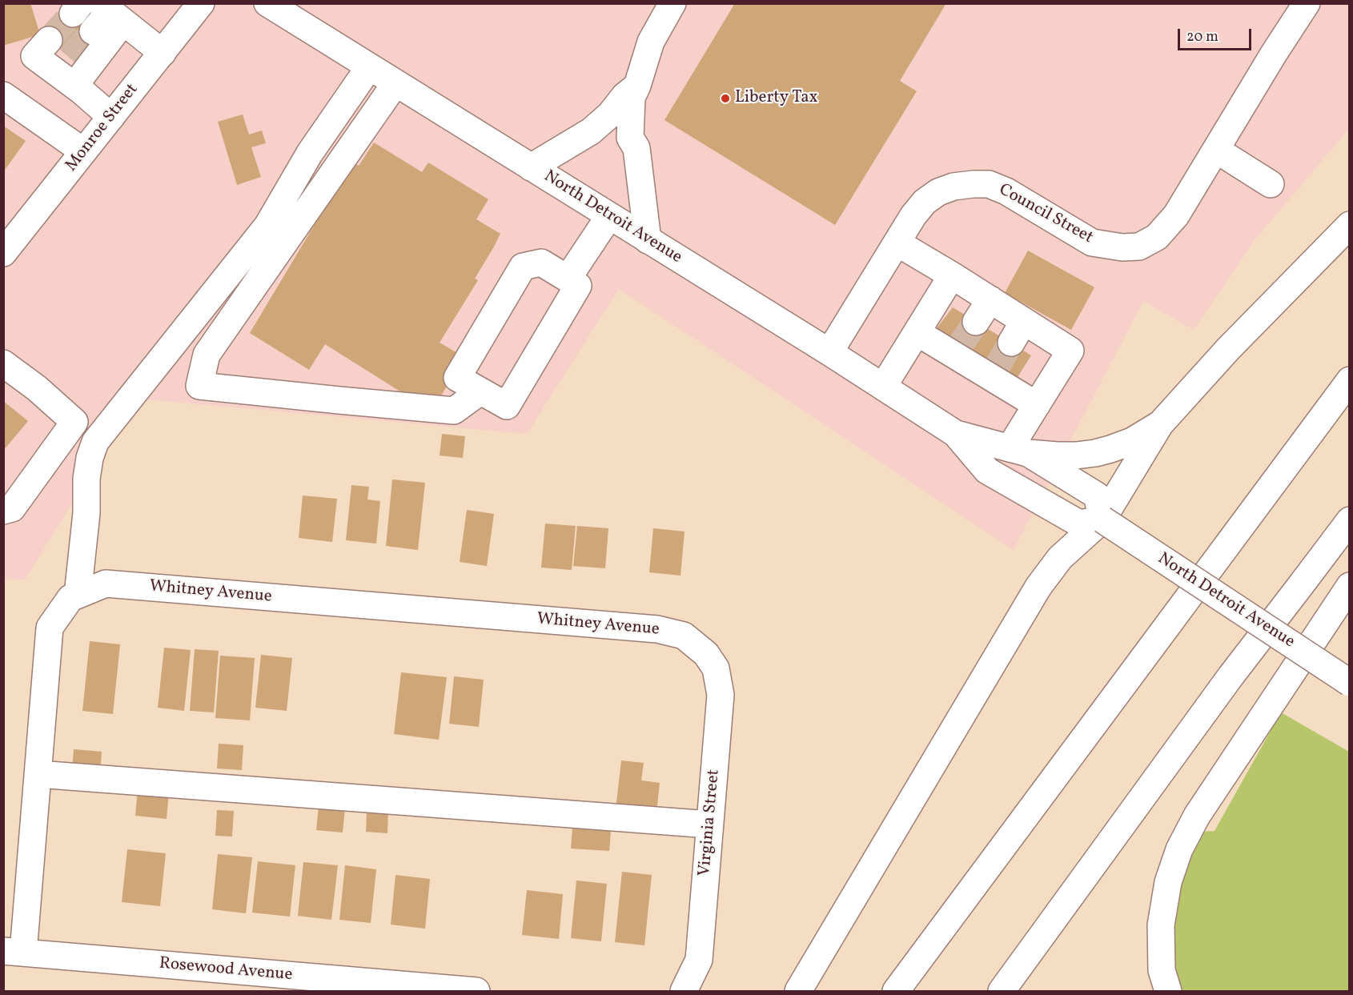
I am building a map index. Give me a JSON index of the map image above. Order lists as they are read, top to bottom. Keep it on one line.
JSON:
{"streets":{"main road":["Monroe Street","Council Street","North Detroit Avenue","Whitney Avenue","Virginia Street","Rosewood Avenue"]},"crossings":[["Council Street","North Detroit Avenue"],["Whitney Avenue","Virginia Street"],["Whitney Avenue","Rosewood Avenue"]],"places":["Liberty Tax"],"scale_bar":"20 m"}
